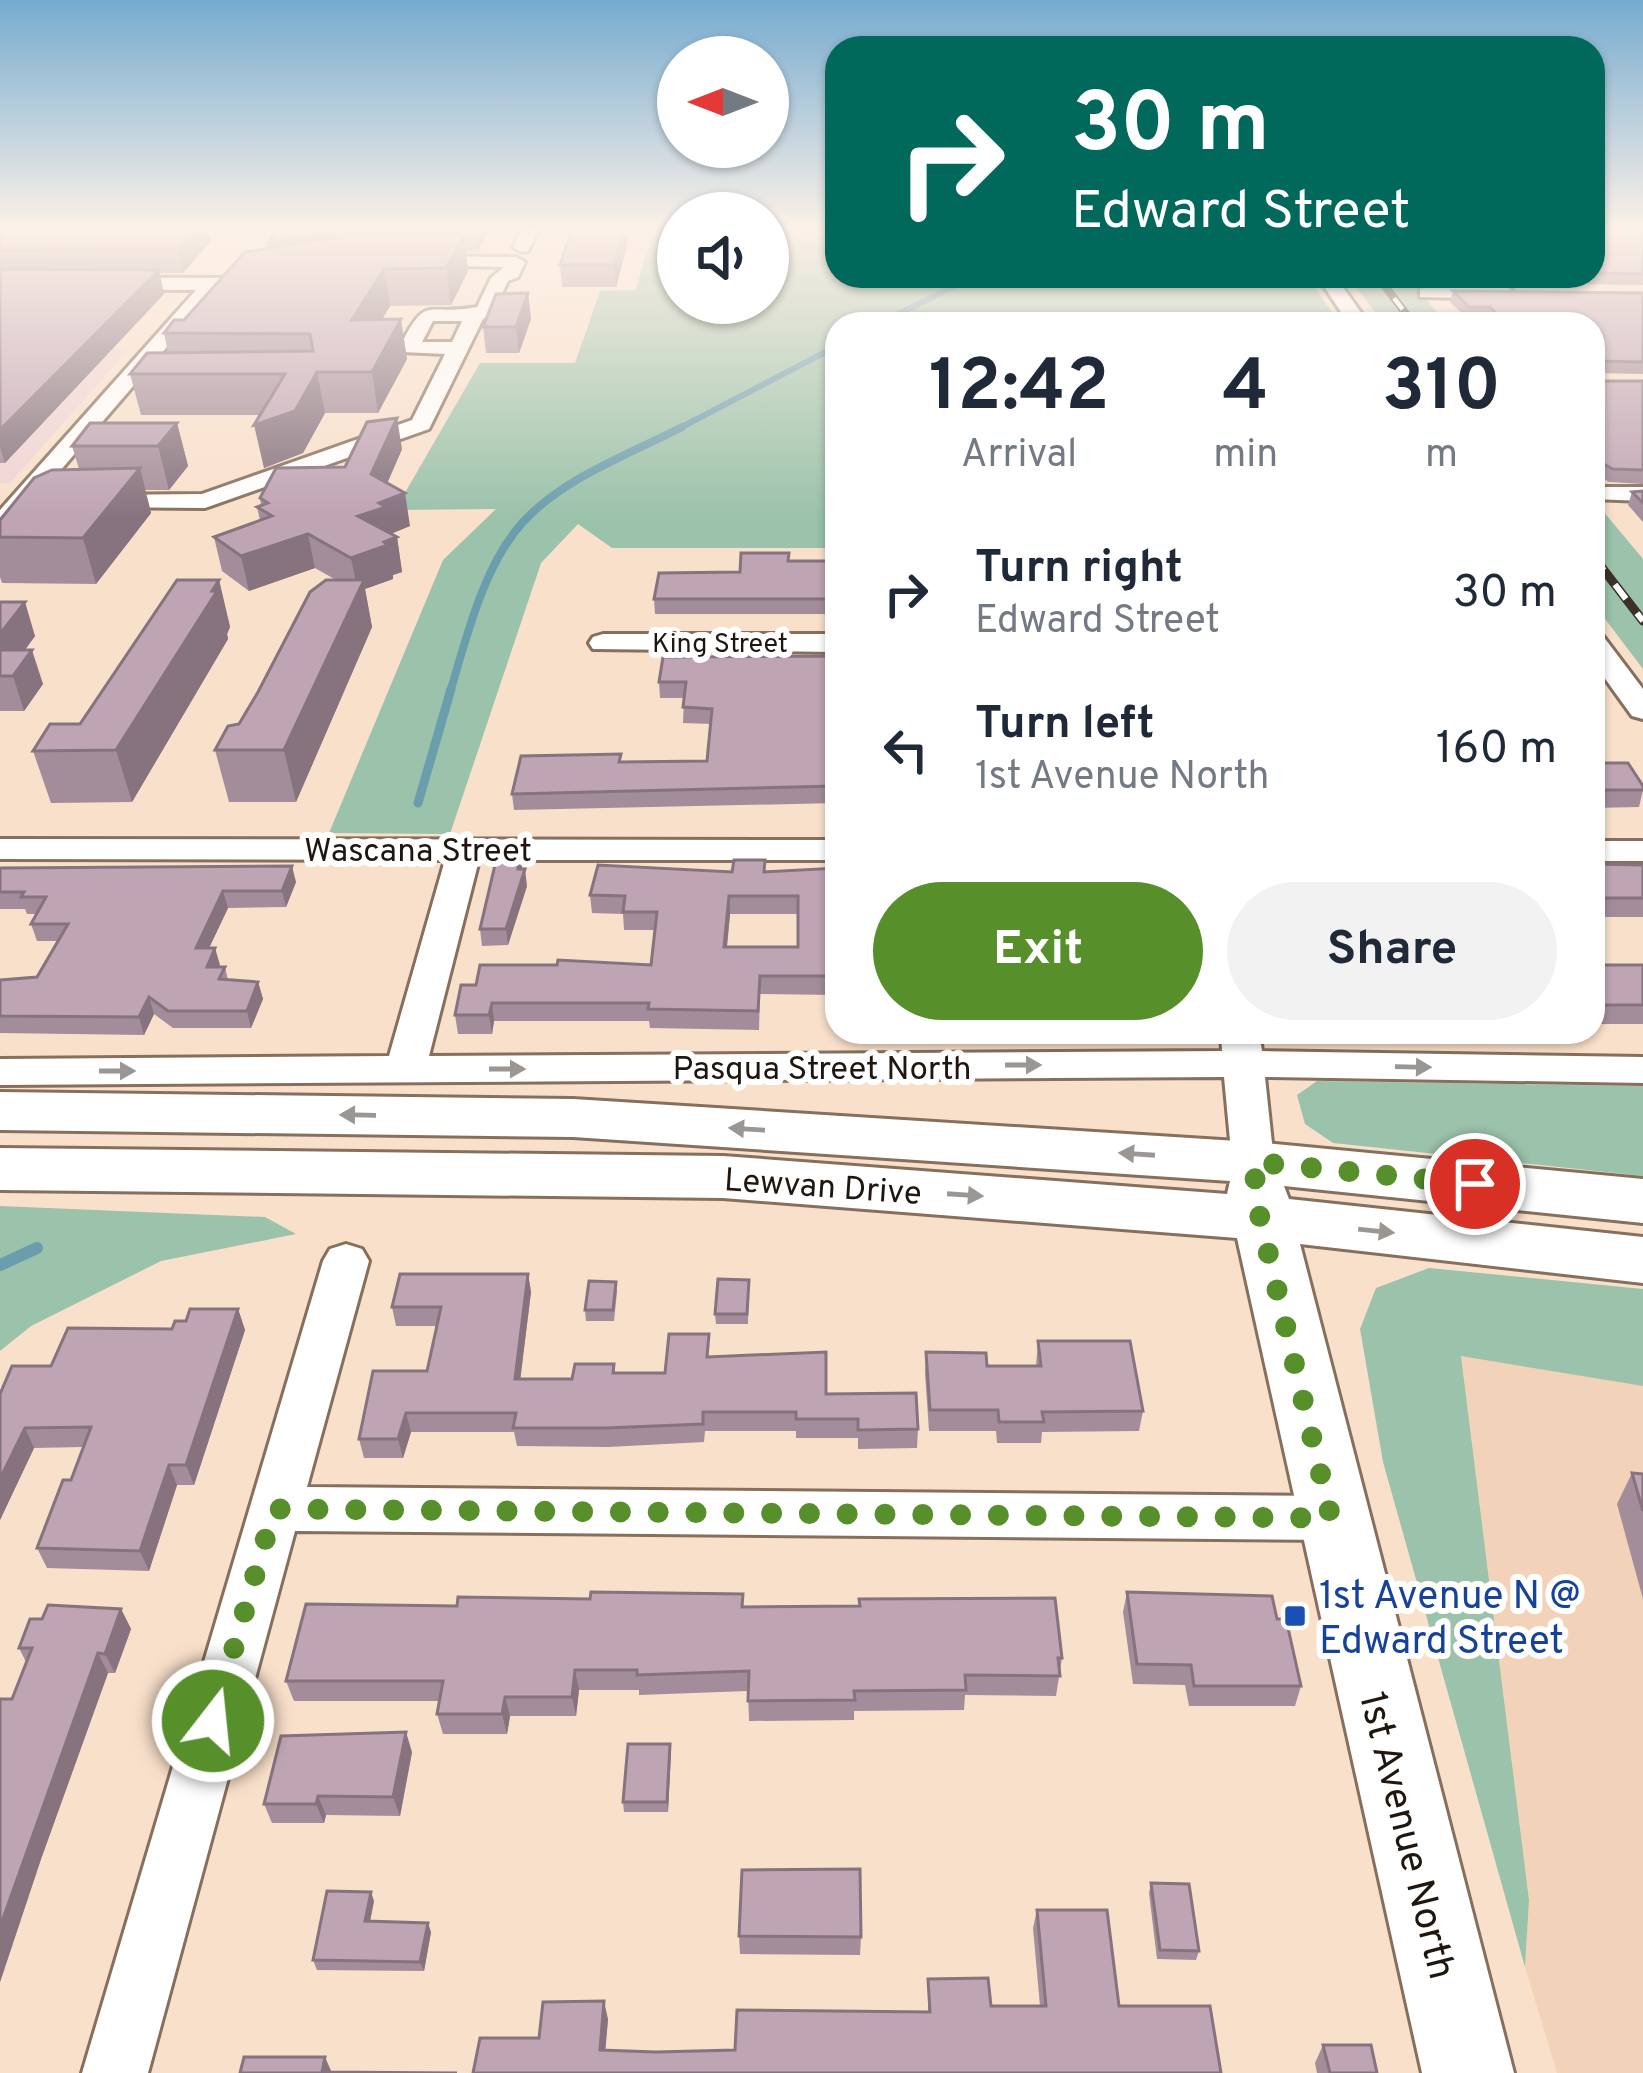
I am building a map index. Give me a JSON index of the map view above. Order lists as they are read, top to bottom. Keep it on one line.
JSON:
{"streets":{"main road":["Lewvan Drive","1st Avenue North"],"street":["King Street","Wascana Street","Pasqua Street North"]},"crossings":[["Pasqua Street North","1st Avenue North"],["Lewvan Drive","1st Avenue North"]],"one_way":["Pasqua Street North"],"places":{"transit":["1st Avenue N @ Edward Street"]},"north":"left","page":{"turn":["30 m","Edward Street"],"eta":["12:42","Arrival","4","min","310","m"],"list":[{"name":"Turn right","note":"Edward Street","value":"30 m"},{"name":"Turn left","note":"1st Avenue North","value":"160 m"}],"buttons":["Exit","Share"]}}
